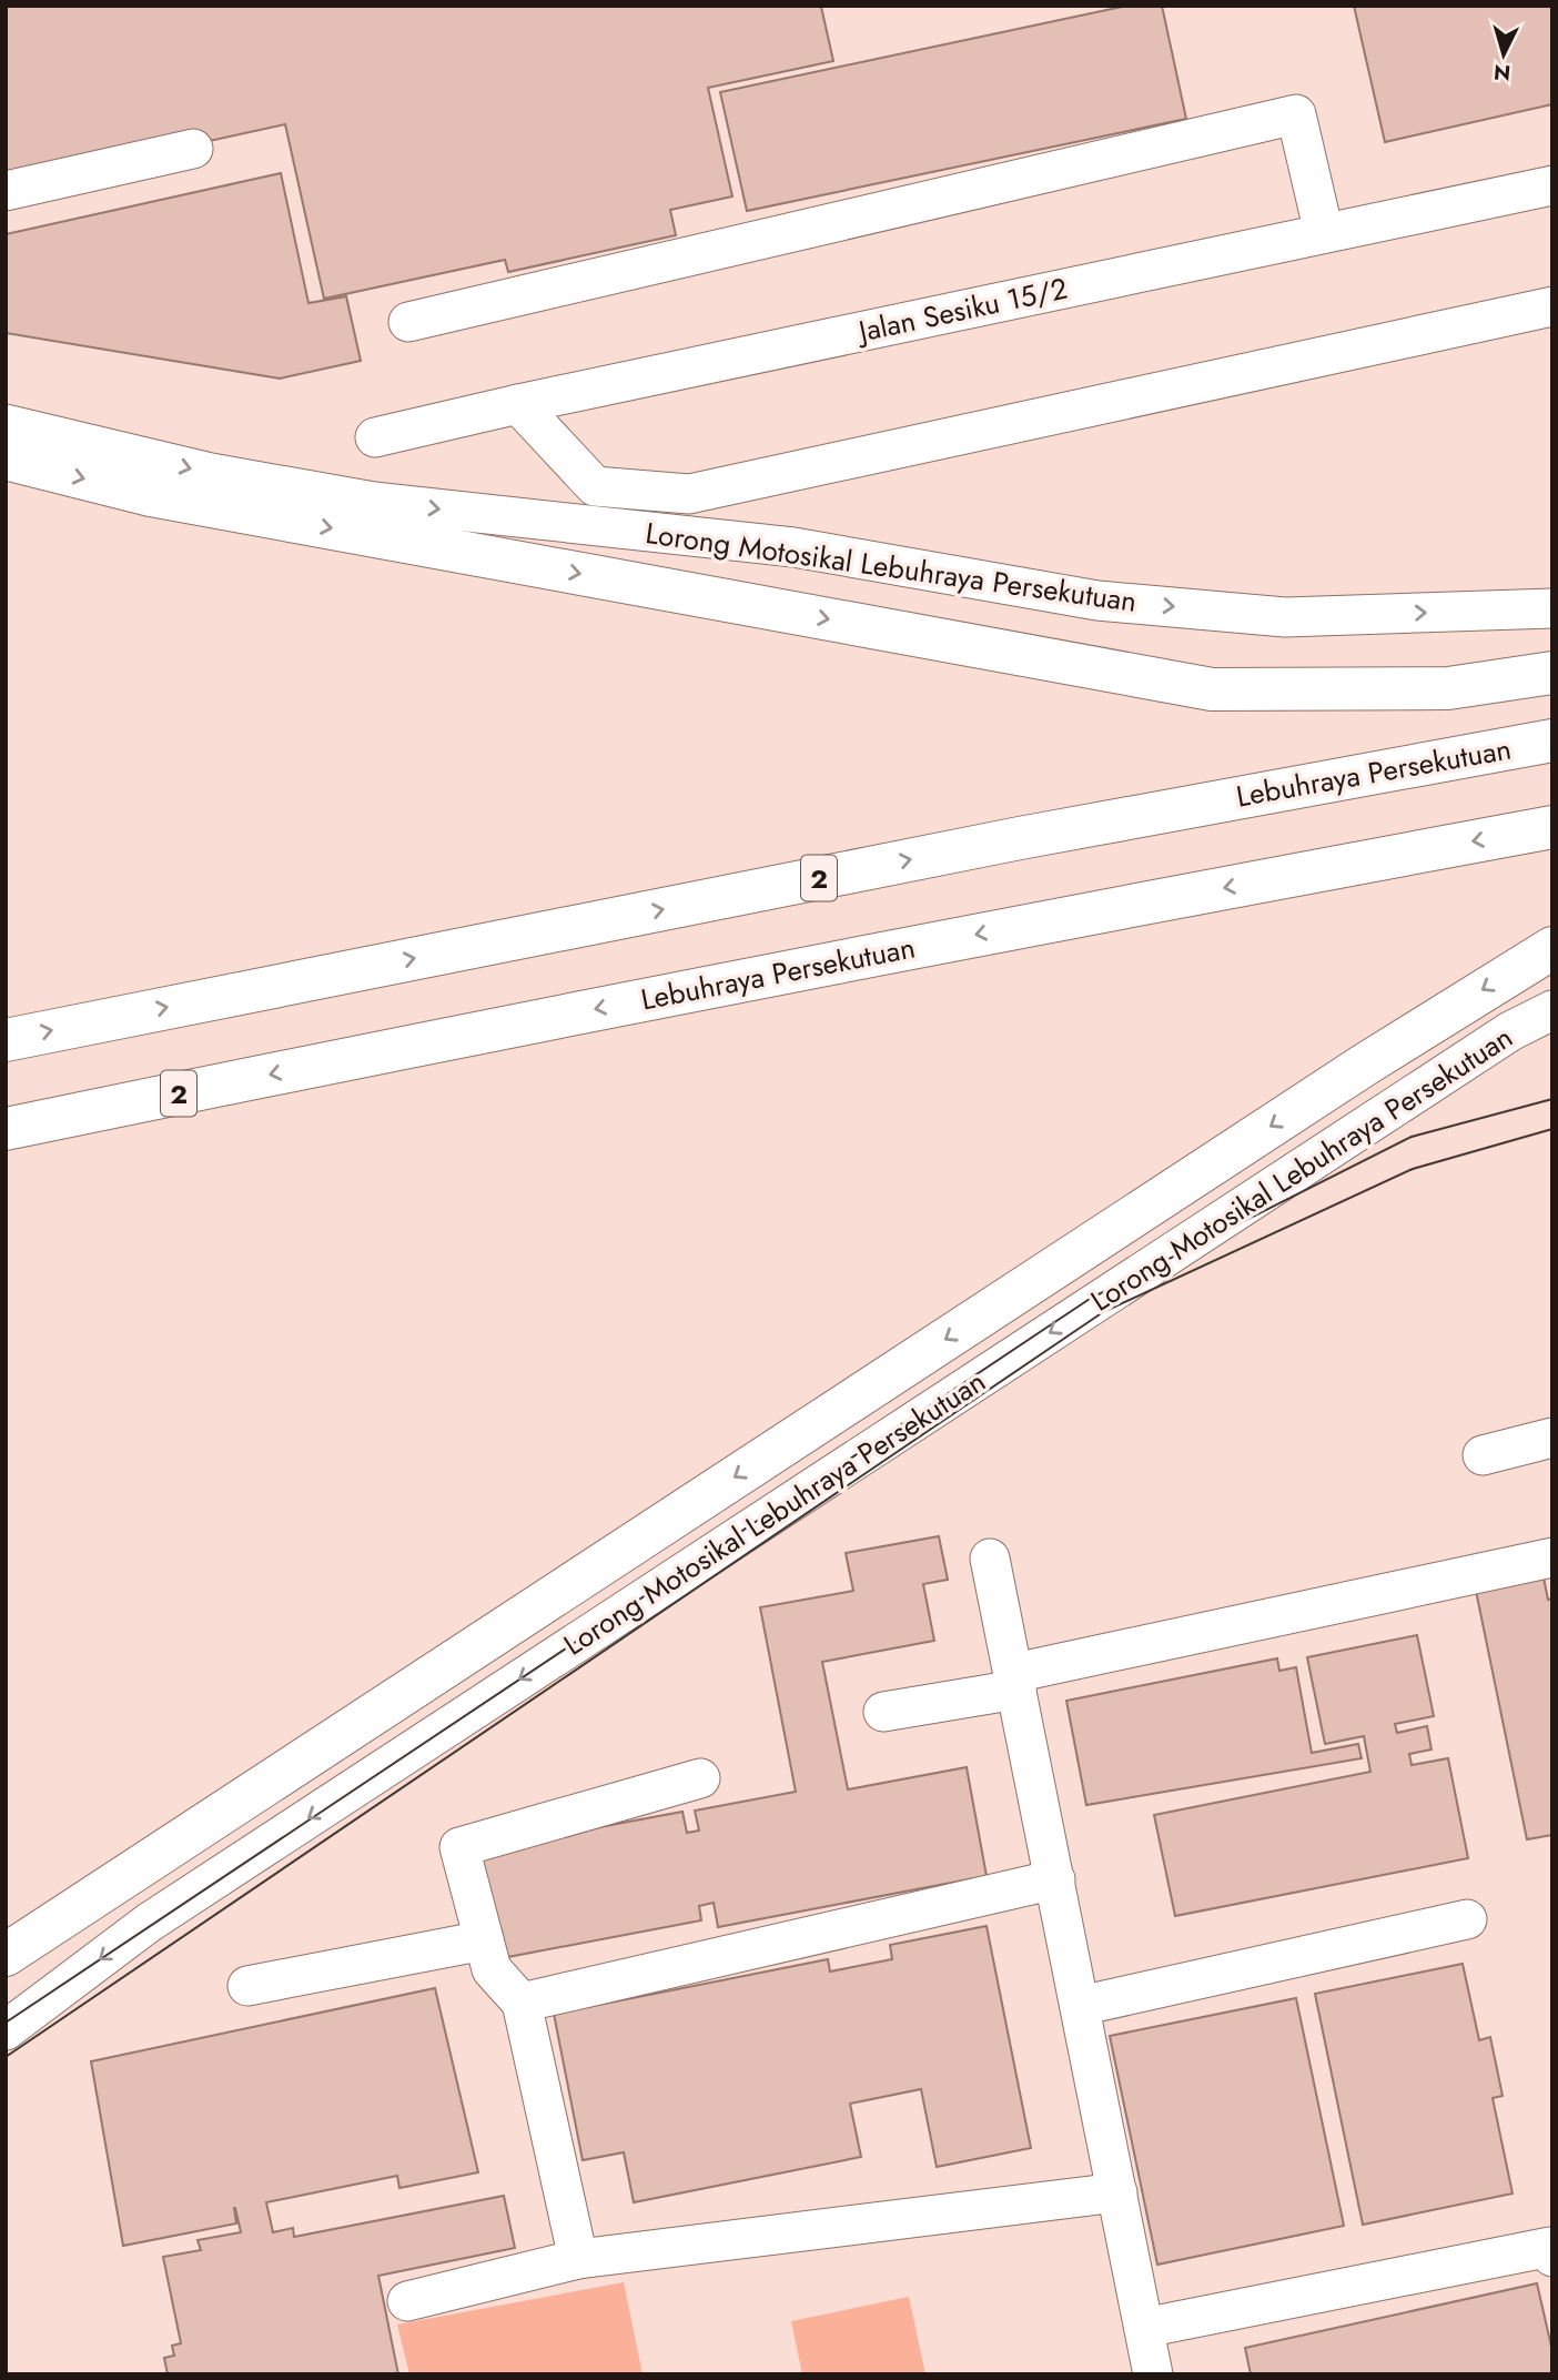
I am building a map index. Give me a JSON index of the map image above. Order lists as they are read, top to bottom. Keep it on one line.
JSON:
{"streets":{"highway":["Lebuhraya Persekutuan","2"],"street":["Jalan Sesiku 15/2","Lorong Motosikal Lebuhraya Persekutuan"]},"north":"bottom"}
